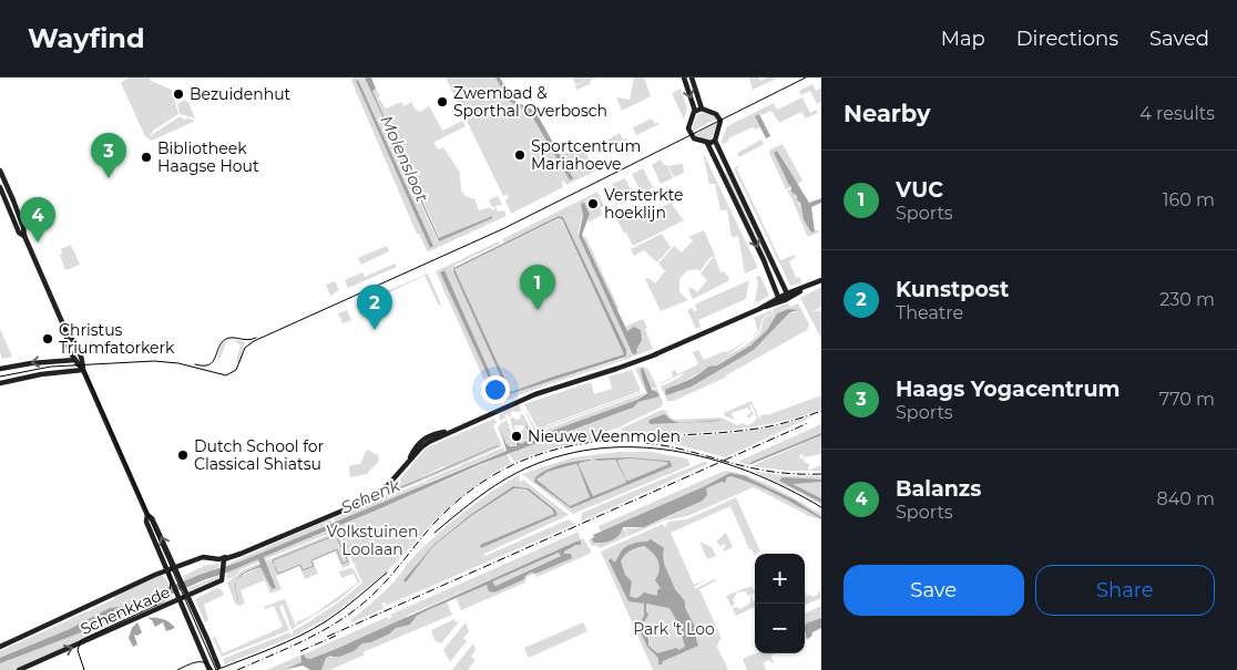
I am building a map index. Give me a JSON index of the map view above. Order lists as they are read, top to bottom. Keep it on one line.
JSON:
{"streets":{"street":["Schenkkade"]},"water":["Molensloot","Schenk"],"parks":["Volkstuinen Loolaan","Park 't Loo"],"places":["Bezuidenhut","Zwembad & Sporthal Overbosch","Sportcentrum Mariahoeve","Bibliotheek Haagse Hout","Versterkte hoeklijn","Christus Triumfatorkerk","Nieuwe Veenmolen","Dutch School for Classical Shiatsu"],"page":{"header":"Wayfind","nav":["Map","Directions","Saved"],"heading":["Nearby","4 results"],"pins":["3","4","1","2"],"list":[{"mark":"1","name":"VUC","note":"Sports","value":"160 m"},{"mark":"2","name":"Kunstpost","note":"Theatre","value":"230 m"},{"mark":"3","name":"Haags Yogacentrum","note":"Sports","value":"770 m"},{"mark":"4","name":"Balanzs","note":"Sports","value":"840 m"}],"buttons":["Save","Share"],"map_buttons":["+","−"]}}
